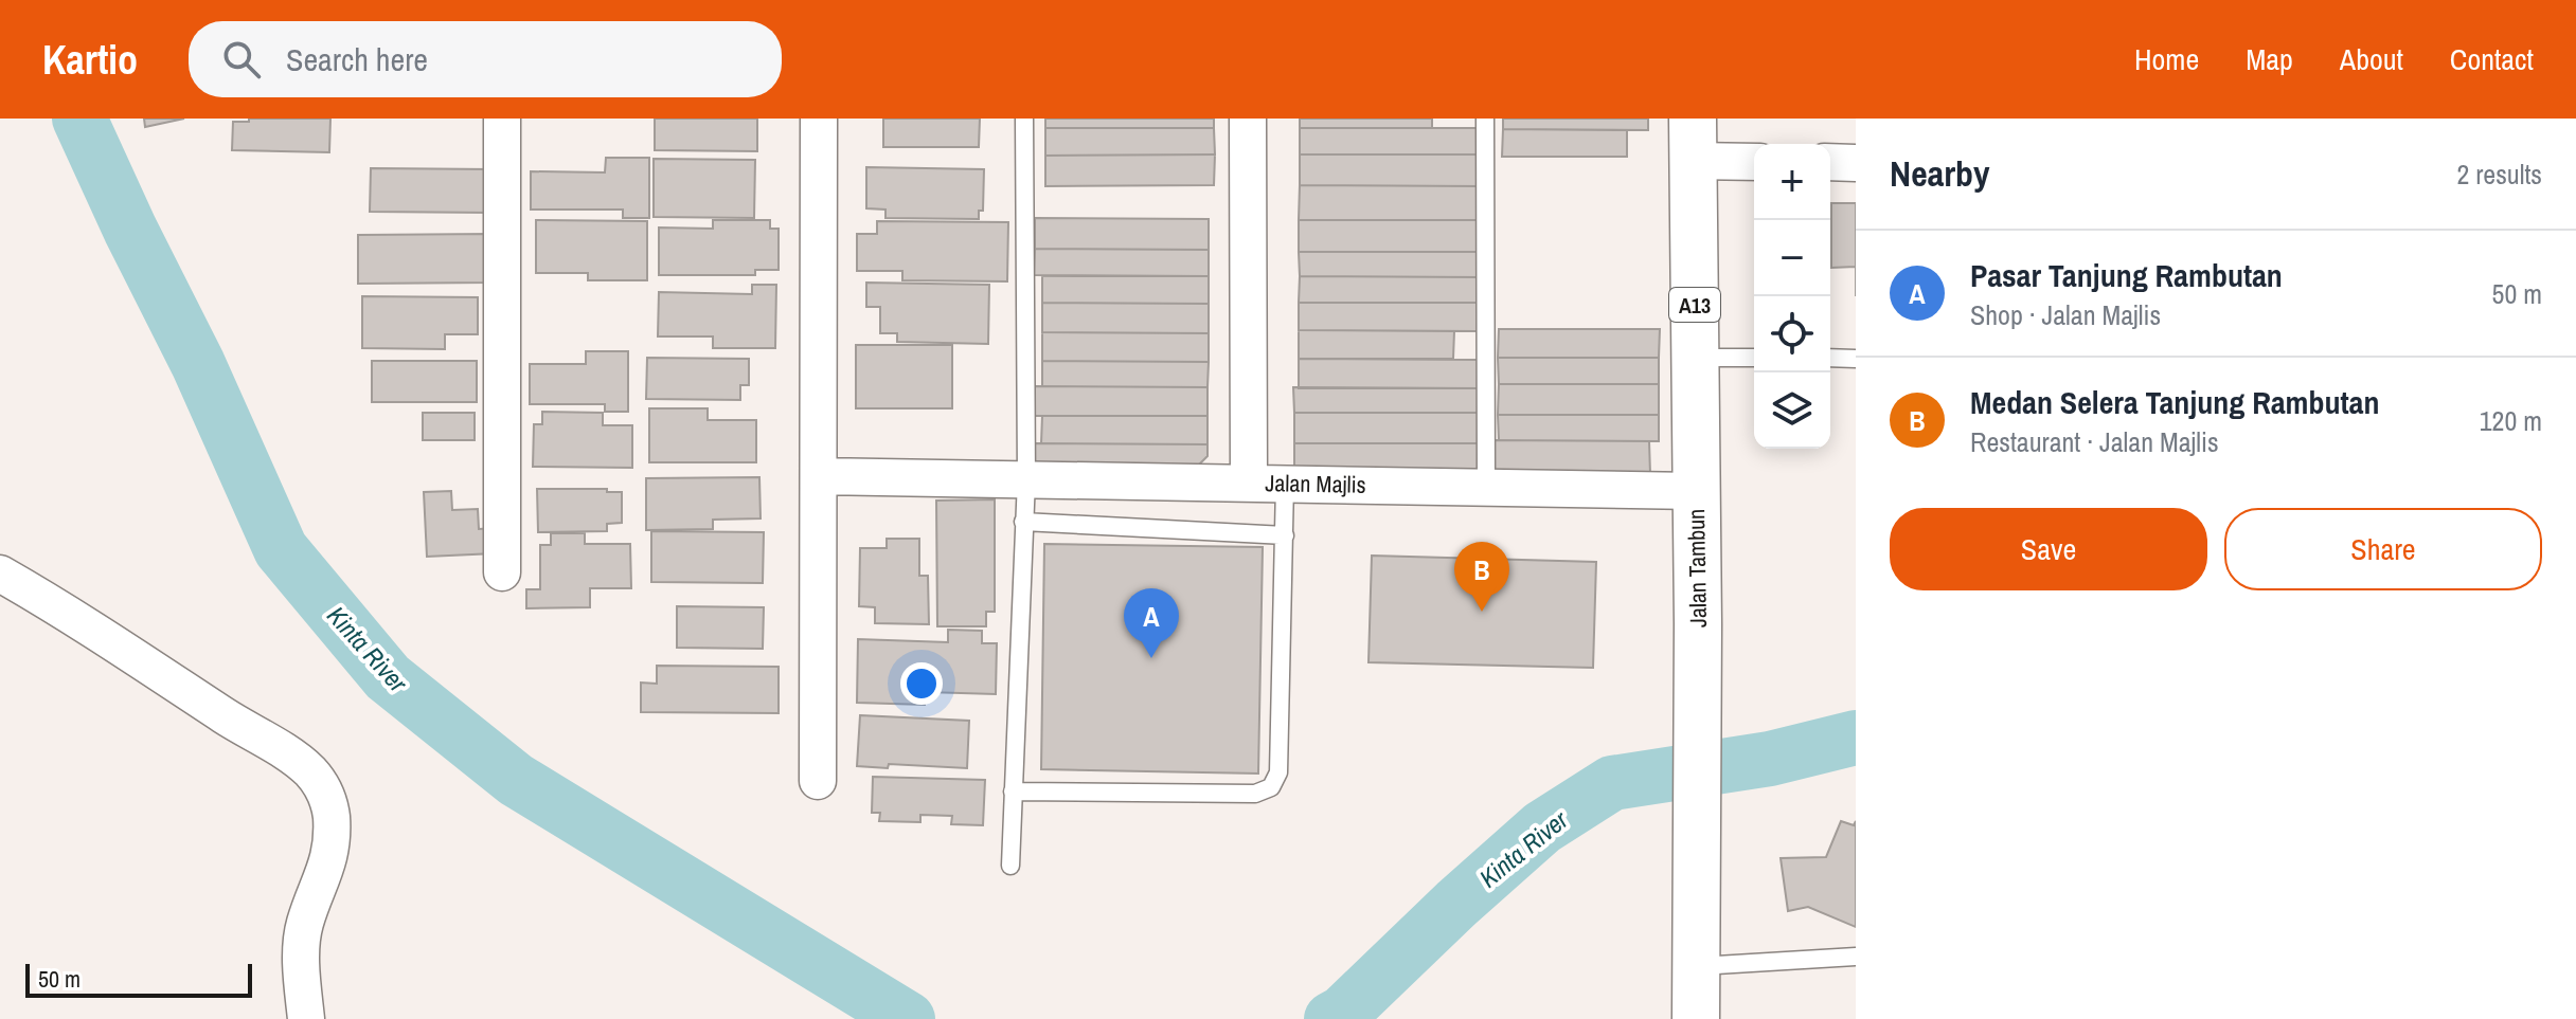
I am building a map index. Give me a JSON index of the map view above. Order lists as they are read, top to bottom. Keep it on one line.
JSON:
{"streets":{"main road":["A13","Jalan Tambun"],"street":["Jalan Majlis"]},"crossings":[["Jalan Majlis","Jalan Tambun"]],"water":["Kinta River"],"scale_bar":"50 m","page":{"header":"Kartio","search":"Search here","nav":["Home","Map","About","Contact"],"heading":["Nearby","2 results"],"map_buttons":["+","−"],"list":[{"mark":"A","name":"Pasar Tanjung Rambutan","note":"Shop · Jalan Majlis","value":"50 m"},{"mark":"B","name":"Medan Selera Tanjung Rambutan","note":"Restaurant · Jalan Majlis","value":"120 m"}],"buttons":["Save","Share"],"pins":["B","A"],"scale":"50 m"}}
